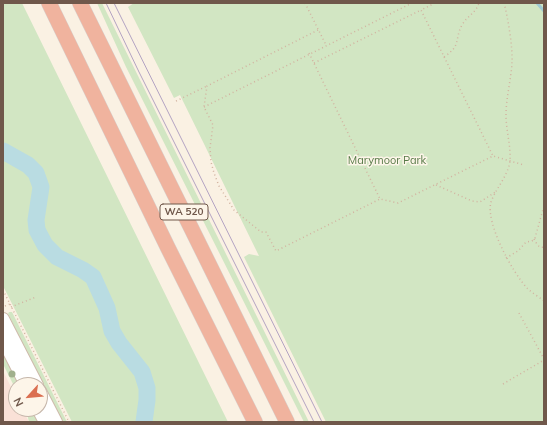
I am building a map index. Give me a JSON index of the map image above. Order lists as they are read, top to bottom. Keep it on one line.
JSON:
{"streets":{"highway":["WA 520"]},"parks":["Marymoor Park"],"north":"bottom left"}
